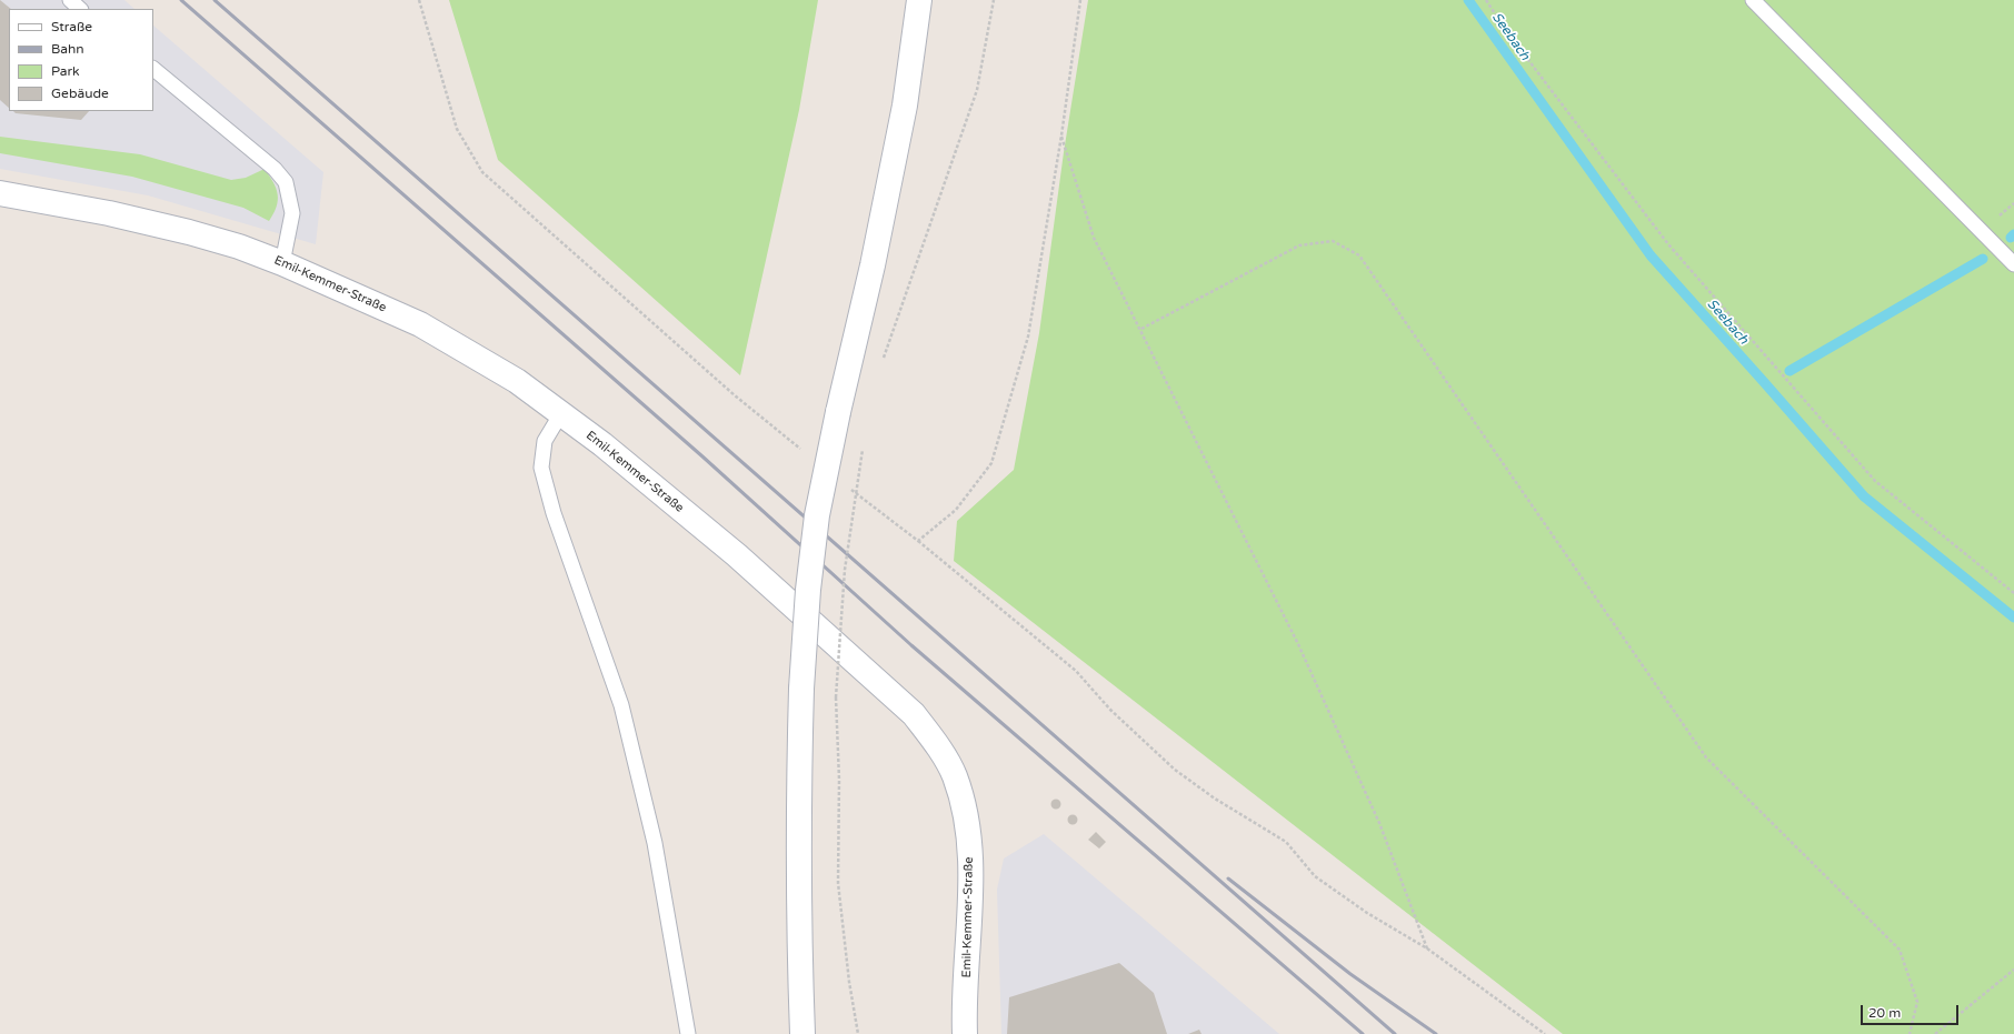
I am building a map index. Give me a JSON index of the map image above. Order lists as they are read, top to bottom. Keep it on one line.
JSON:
{"streets":{"street":["Emil-Kemmer-Straße"]},"water":["Seebach"],"legend":["Straße","Bahn","Park","Gebäude"],"scale_bar":"20 m"}
